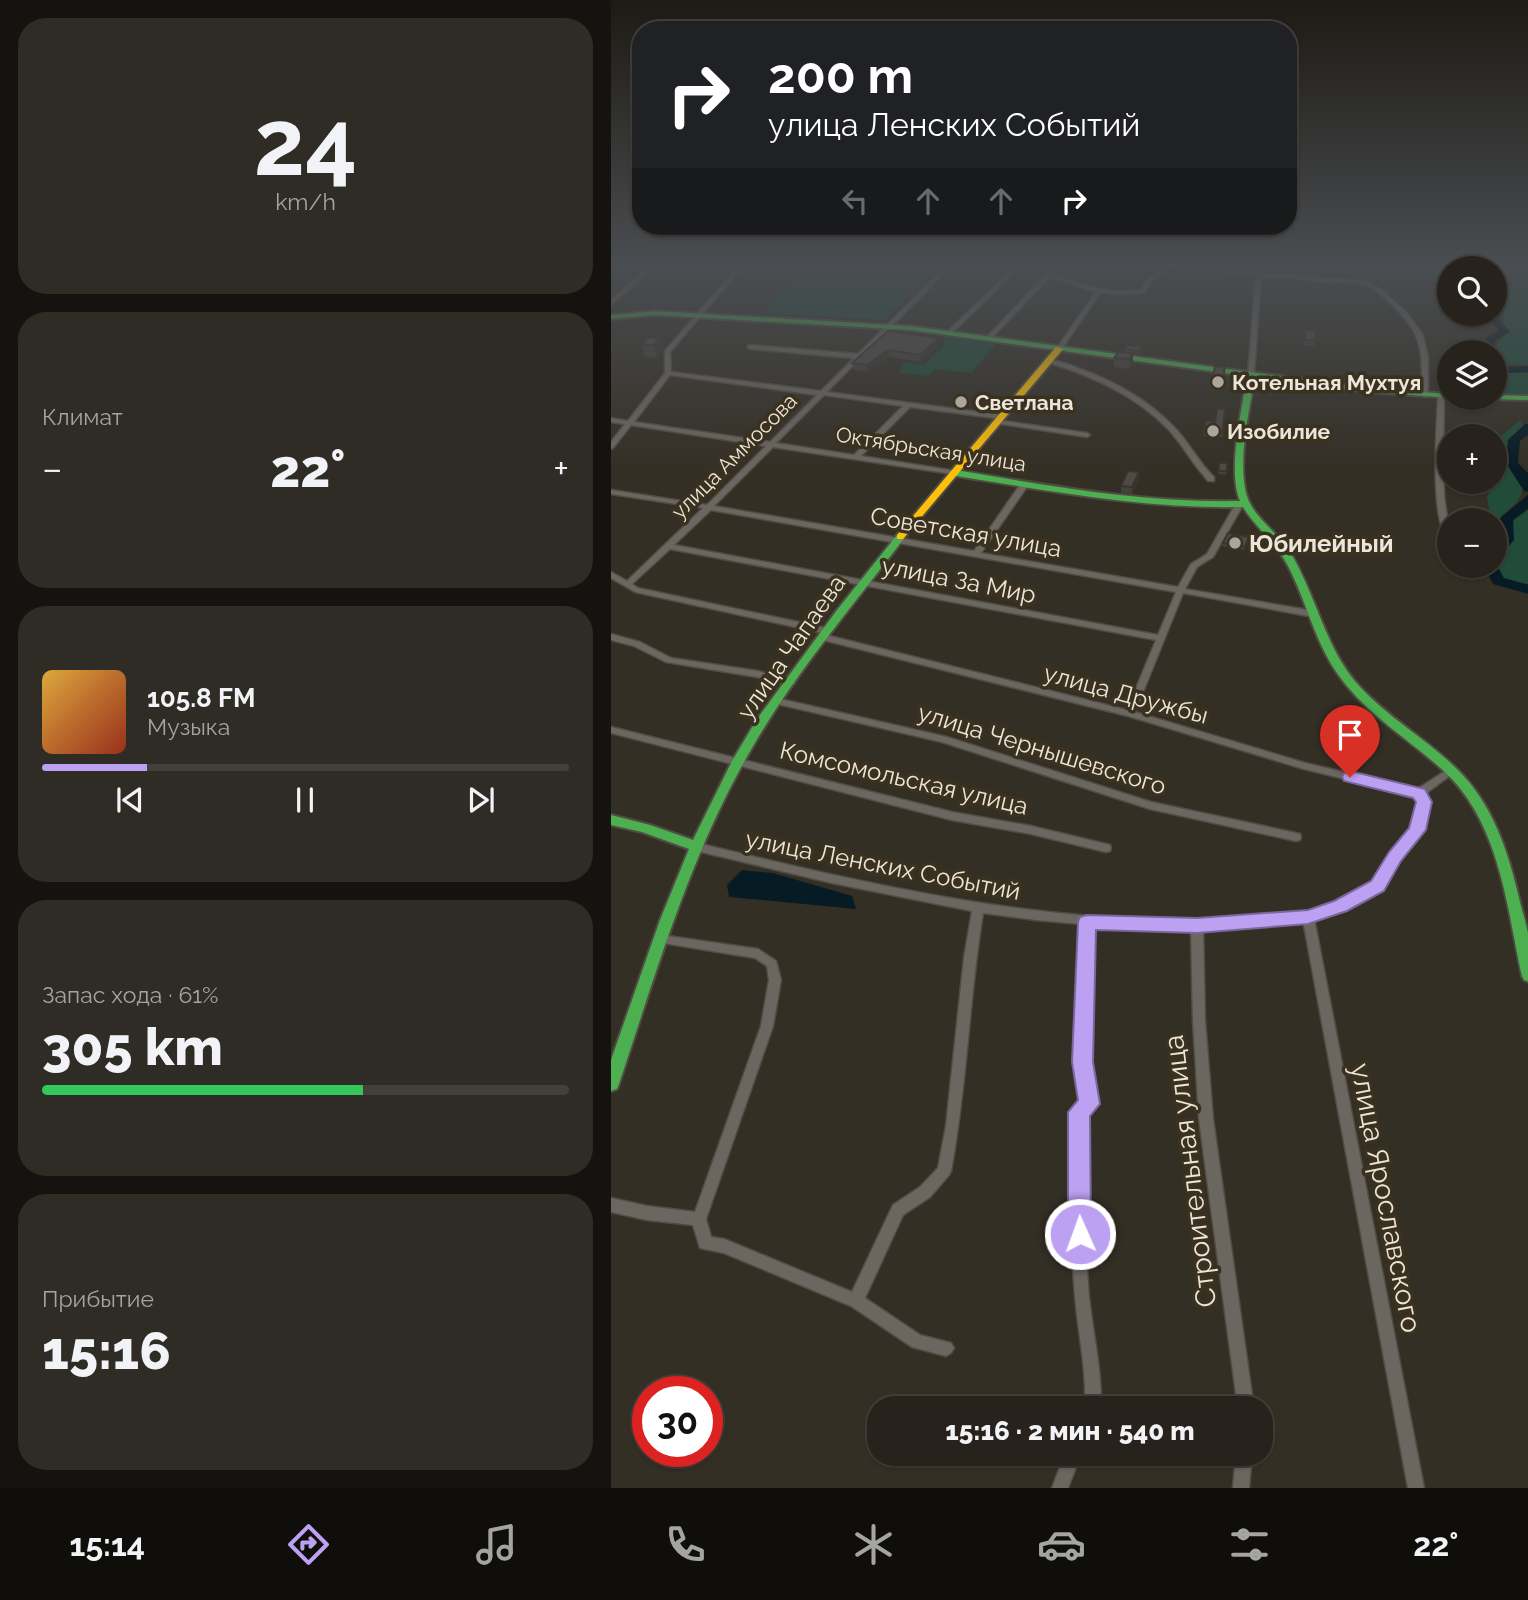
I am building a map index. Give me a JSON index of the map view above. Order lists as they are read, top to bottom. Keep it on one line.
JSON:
{"streets":{"main road":["Октябрьская улица","улица Чапаева","улица Ленских Событий"],"street":["улица Аммосова","Советская улица","улица За Мир","улица Дружбы","улица Чернышевского","Комсомольская улица","Строительная улица","улица Ярославского"]},"crossings":[["Октябрьская улица","улица Аммосова"],["Октябрьская улица","улица Чапаева"],["улица Аммосова","Советская улица"],["улица Аммосова","улица За Мир"],["улица Аммосова","улица Дружбы"],["Советская улица","улица Чапаева"],["улица За Мир","улица Чапаева"],["улица Чапаева","улица Дружбы"],["улица Чапаева","улица Чернышевского"],["улица Чапаева","Комсомольская улица"],["улица Чапаева","улица Ленских Событий"],["улица Дружбы","улица Ленских Событий"],["улица Ленских Событий","Строительная улица"],["улица Ленских Событий","улица Ярославского"]],"places":["Котельная Мухтуя","Светлана","Изобилие","Юбилейный"],"page":{"tile":[["24","km/h"],"Климат",["Запас хода · 61%","305 km"],["Прибытие","15:16"]],"turn":["200 m","улица Ленских Событий"],"map_buttons":["+","−"],"heat":["−","22°","+"],"song":["105.8 FM","Музыка"],"limit":"30","trip":"15:16 · 2 мин · 540 m","tabs":["15:14","22°"]}}
